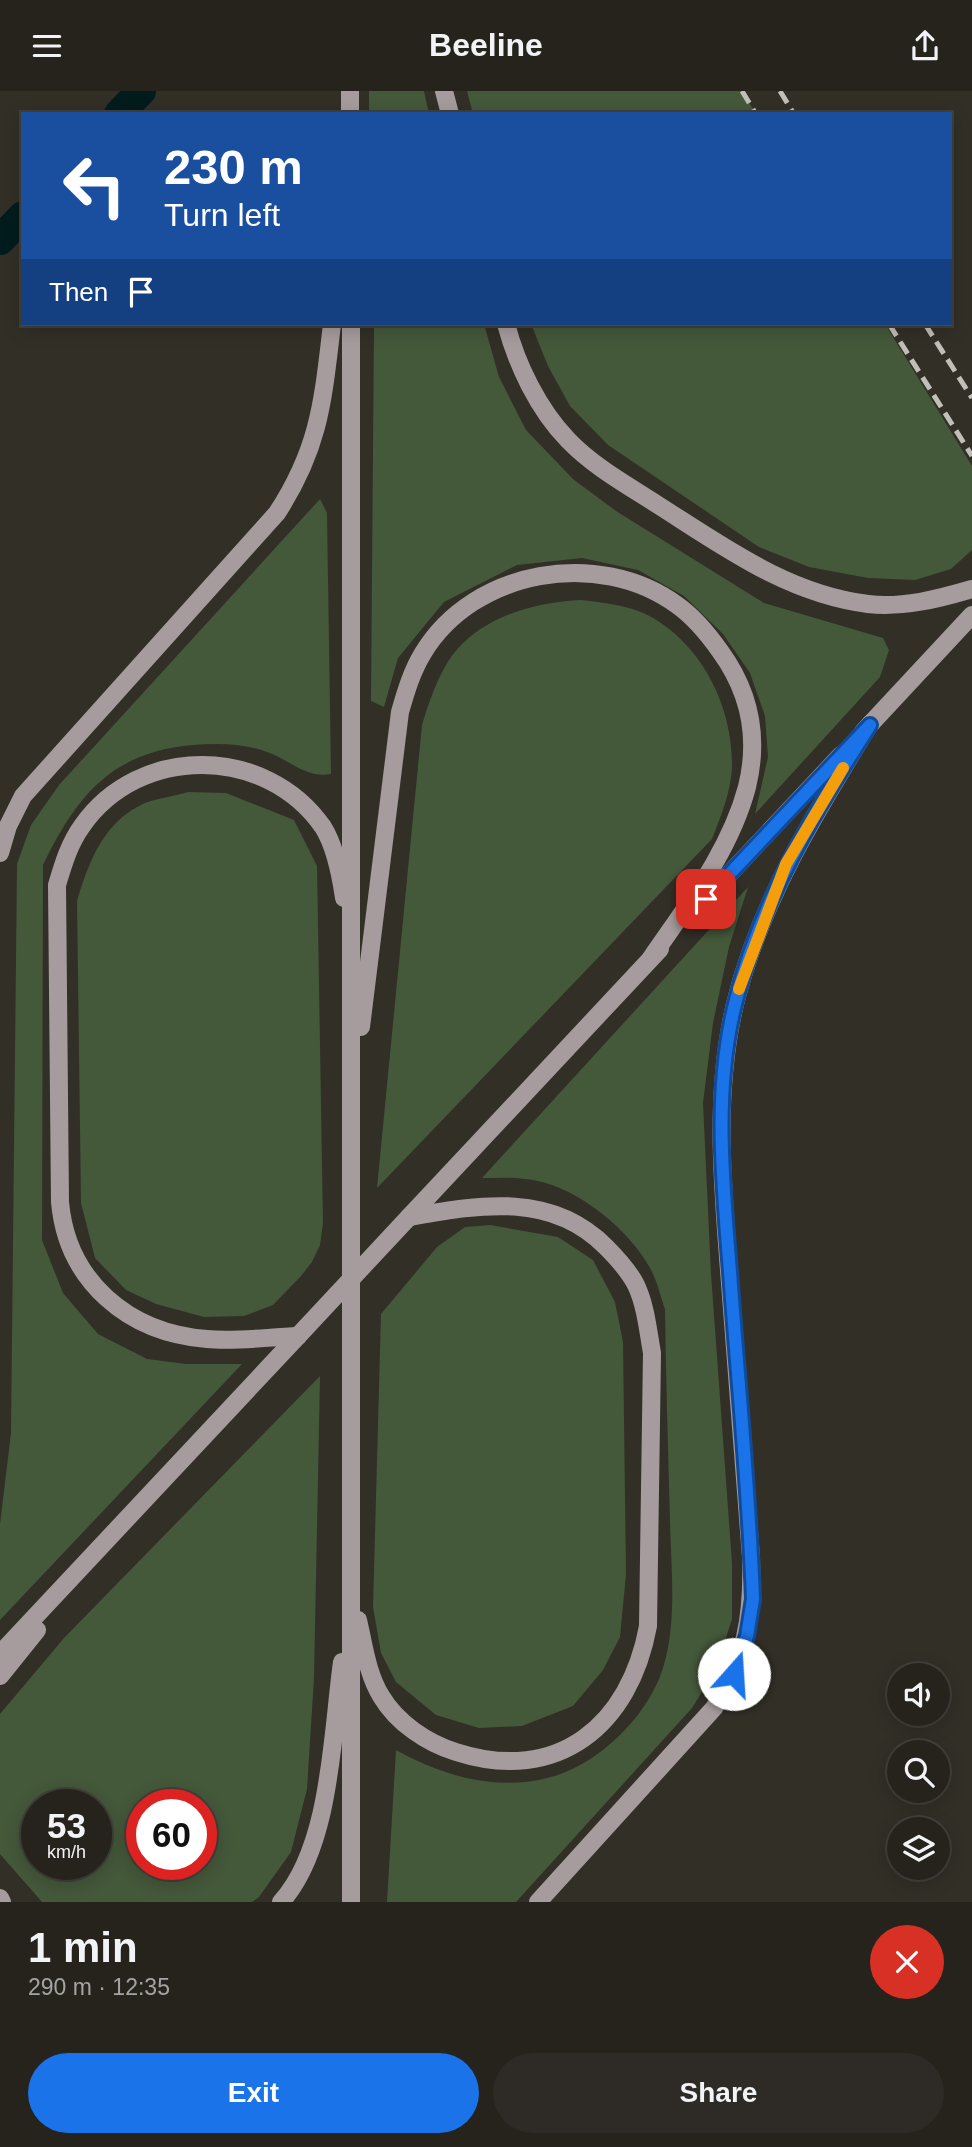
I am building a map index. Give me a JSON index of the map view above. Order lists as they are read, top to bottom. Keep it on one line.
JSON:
{"page":{"header":"Beeline","turn":["230 m","Turn left"],"then":"Then","speed":"53 km/h","limit":"60","heading":["1 min","290 m · 12:35"],"buttons":["Exit","Share"]}}
